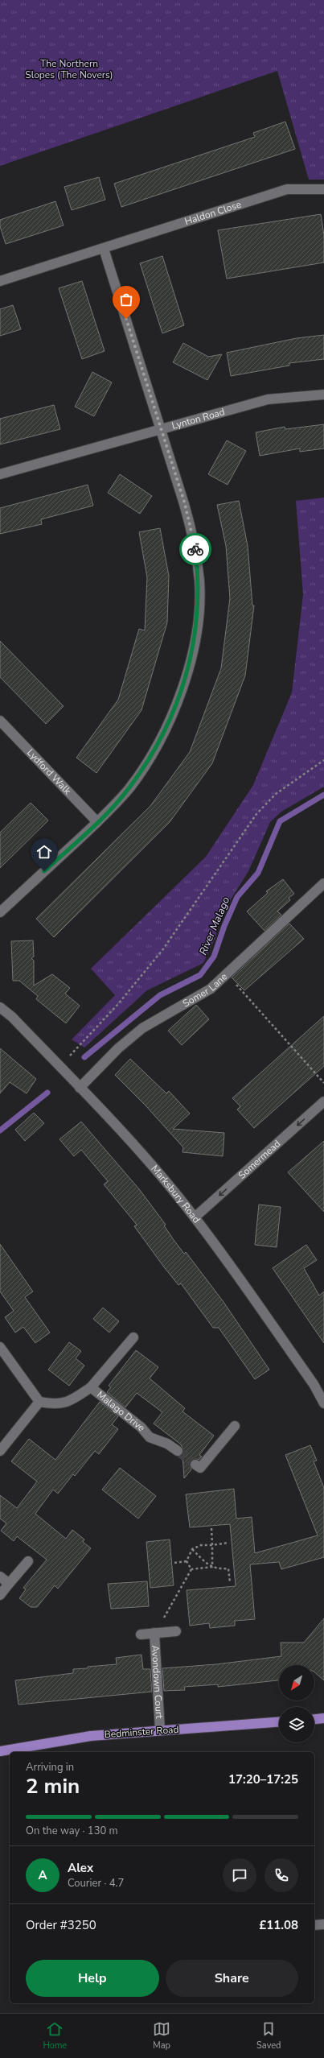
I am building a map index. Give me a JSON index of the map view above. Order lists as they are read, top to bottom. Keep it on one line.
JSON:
{"streets":{"main road":["Bedminster Road"],"street":["Haldon Close","Lynton Road","Lydford Walk","Somer Lane","Somermead","Marksbury Road","Malago Drive","Avondown Court"]},"crossings":[["Somer Lane","Marksbury Road"],["Somermead","Marksbury Road"],["Avondown Court","Bedminster Road"]],"one_way":["Somermead"],"water":["River Malago"],"parks":["The Northern Slopes (The Novers)"],"north":"bottom left","page":{"heading":["2 min","Arriving in","17:20–17:25"],"panel":["Alex","Courier · 4.7","Order #3250","£11.08"],"bar":"On the way · 130 m","round":"A","buttons":["Help","Share"],"tabs":["Home","Map","Saved"]}}
